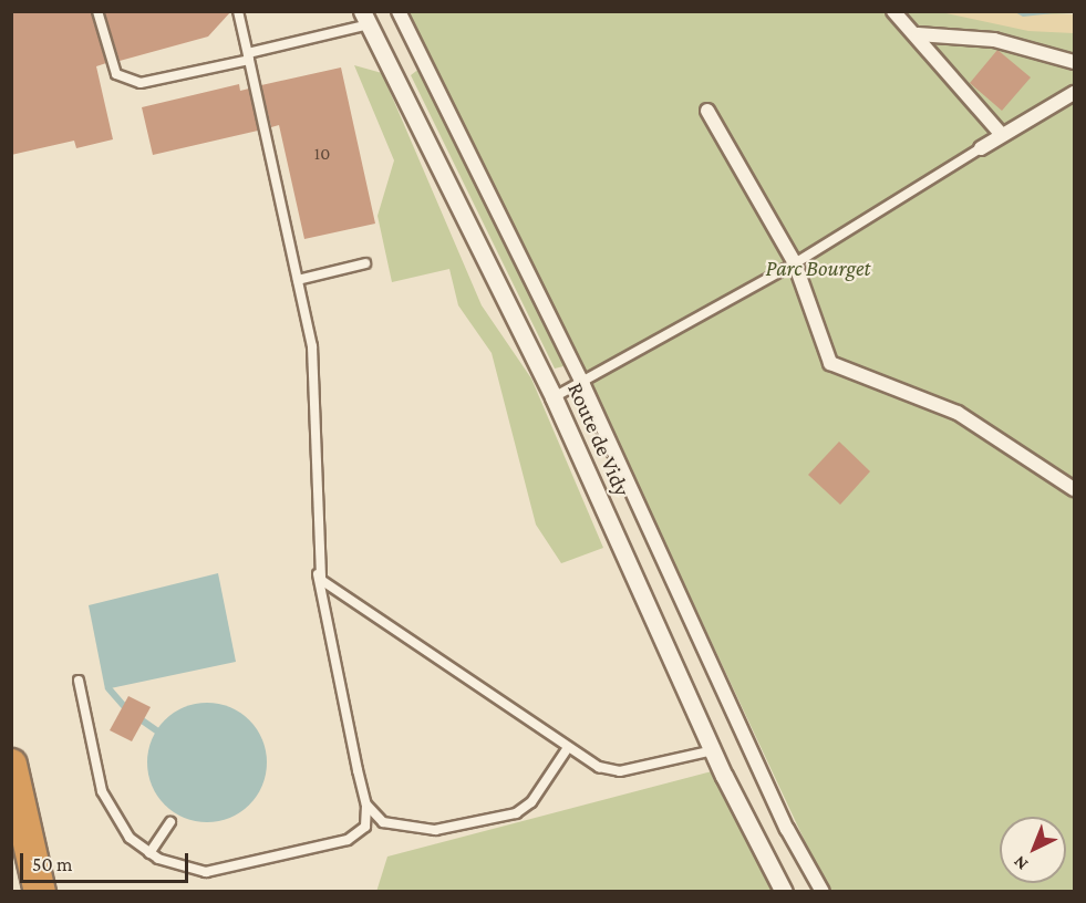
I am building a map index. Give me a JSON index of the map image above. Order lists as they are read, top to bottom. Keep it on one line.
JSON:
{"streets":{"street":["Route de Vidy"]},"parks":["Parc Bourget"],"house_numbers":["10"],"scale_bar":"50 m","north":"bottom left"}
